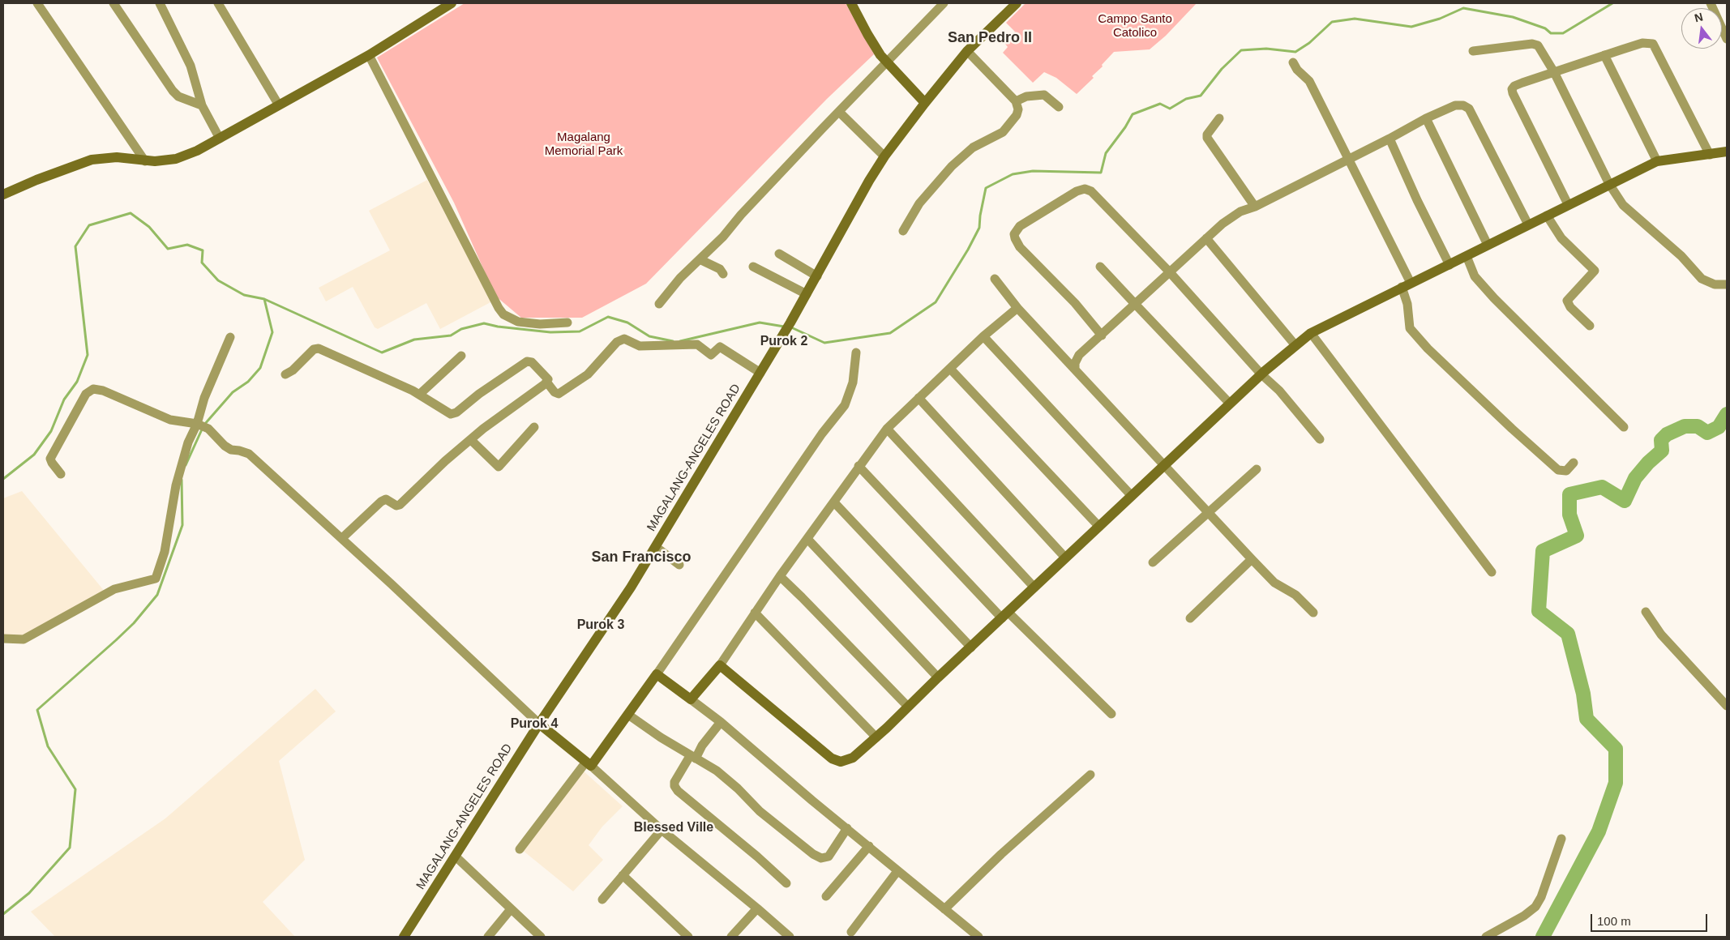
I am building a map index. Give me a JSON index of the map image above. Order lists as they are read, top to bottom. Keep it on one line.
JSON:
{"streets":{"street":["MAGALANG-ANGELES ROAD"]},"districts":["San Pedro II","Purok 2","San Francisco","Purok 3","Purok 4","Blessed Ville"],"parks":["Campo Santo Catolico","Magalang Memorial Park"],"scale_bar":"100 m","north":"top"}
